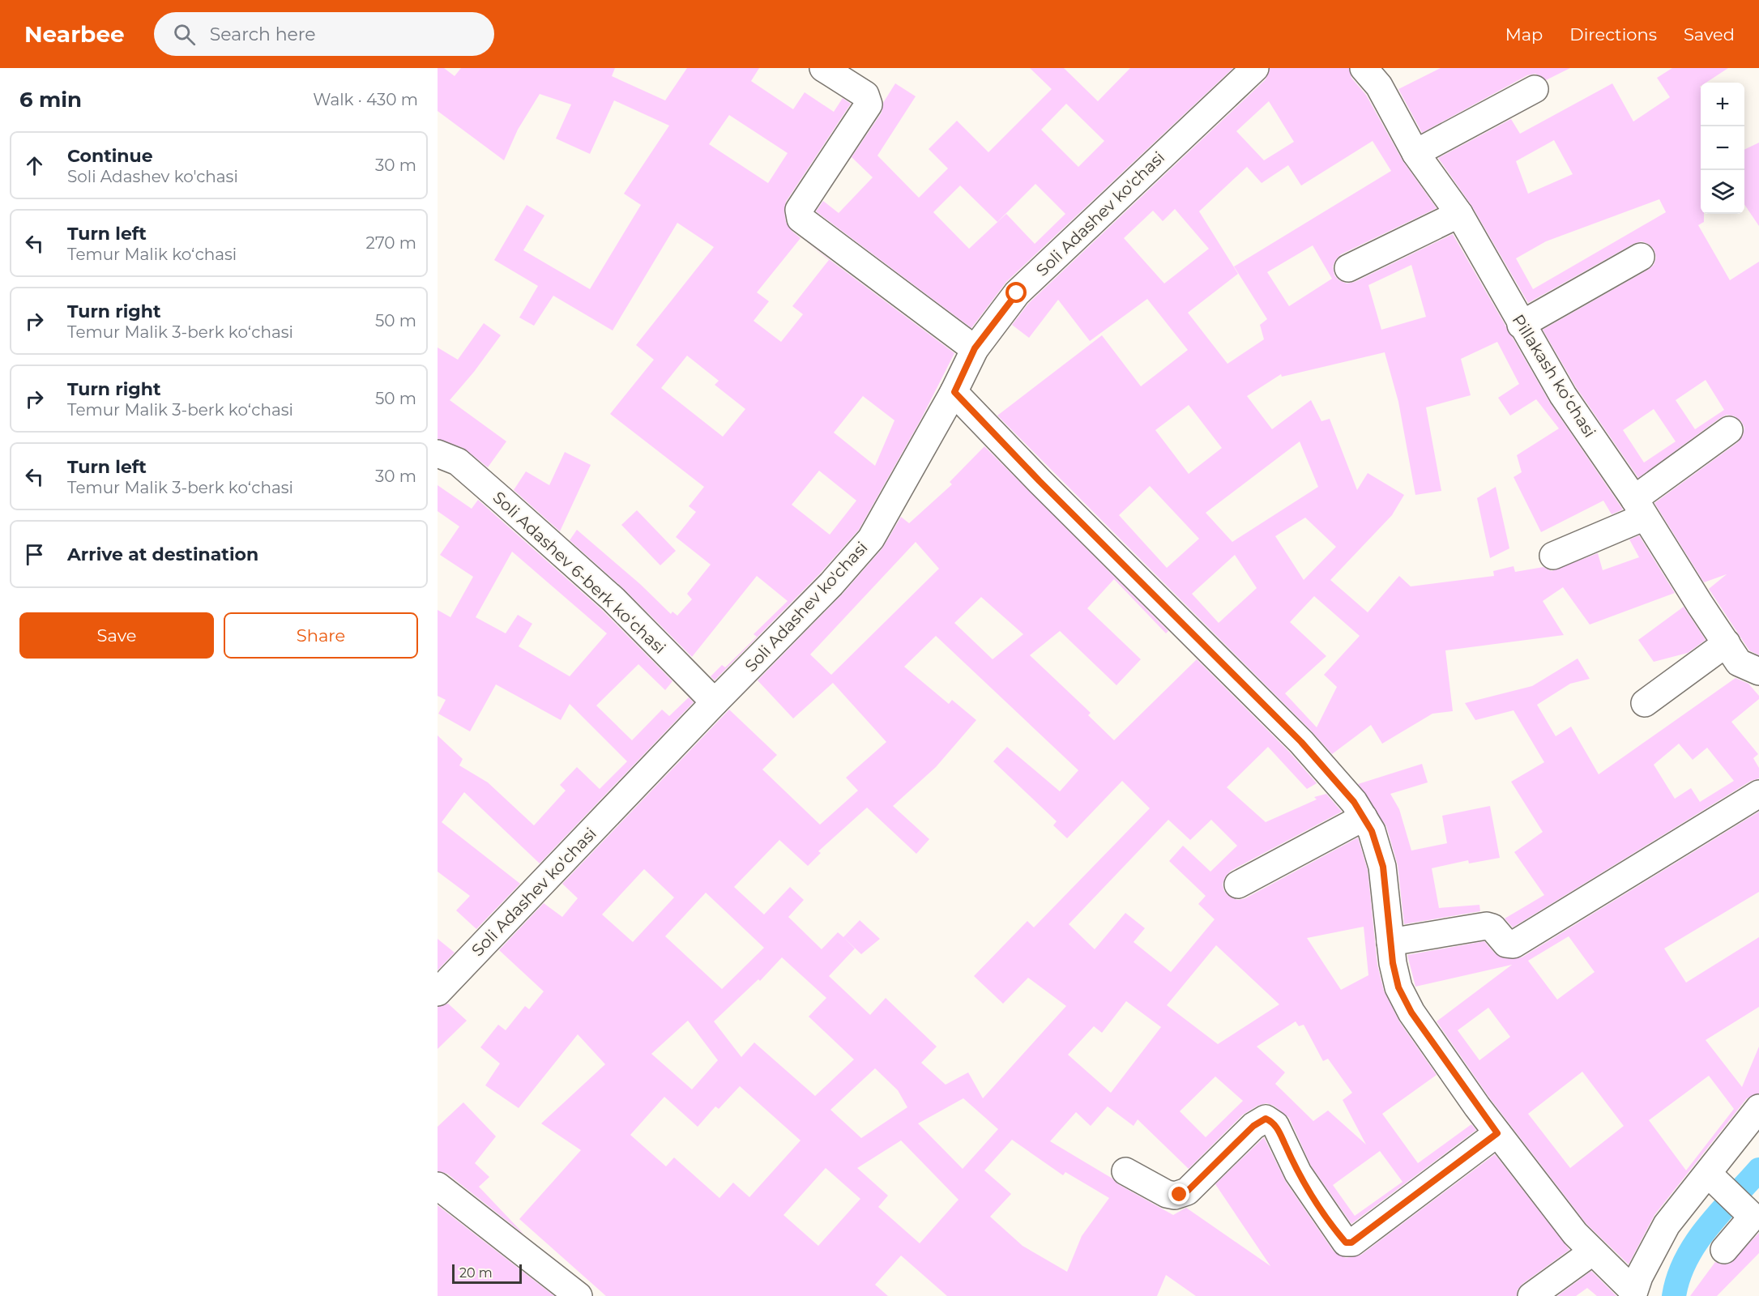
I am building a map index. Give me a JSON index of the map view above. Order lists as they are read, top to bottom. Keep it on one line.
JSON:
{"streets":{"street":["Soli Adashev ko'chasi","Pillakash koʻchasi","Soli Adashev 6-berk koʻchasi"]},"crossings":[["Soli Adashev ko'chasi","Soli Adashev 6-berk koʻchasi"]],"scale_bar":"20 m","page":{"header":"Nearbee","search":"Search here","nav":["Map","Directions","Saved"],"heading":["6 min","Walk · 430 m"],"map_buttons":["+","−"],"list":[["Continue","Soli Adashev ko'chasi","30 m"],["Turn left","Temur Malik koʻchasi","270 m"],["Turn right","Temur Malik 3-berk koʻchasi","50 m"],["Turn right","Temur Malik 3-berk koʻchasi","50 m"],["Turn left","Temur Malik 3-berk koʻchasi","30 m"],"Arrive at destination"],"buttons":["Save","Share"],"scale":"20 m"}}
